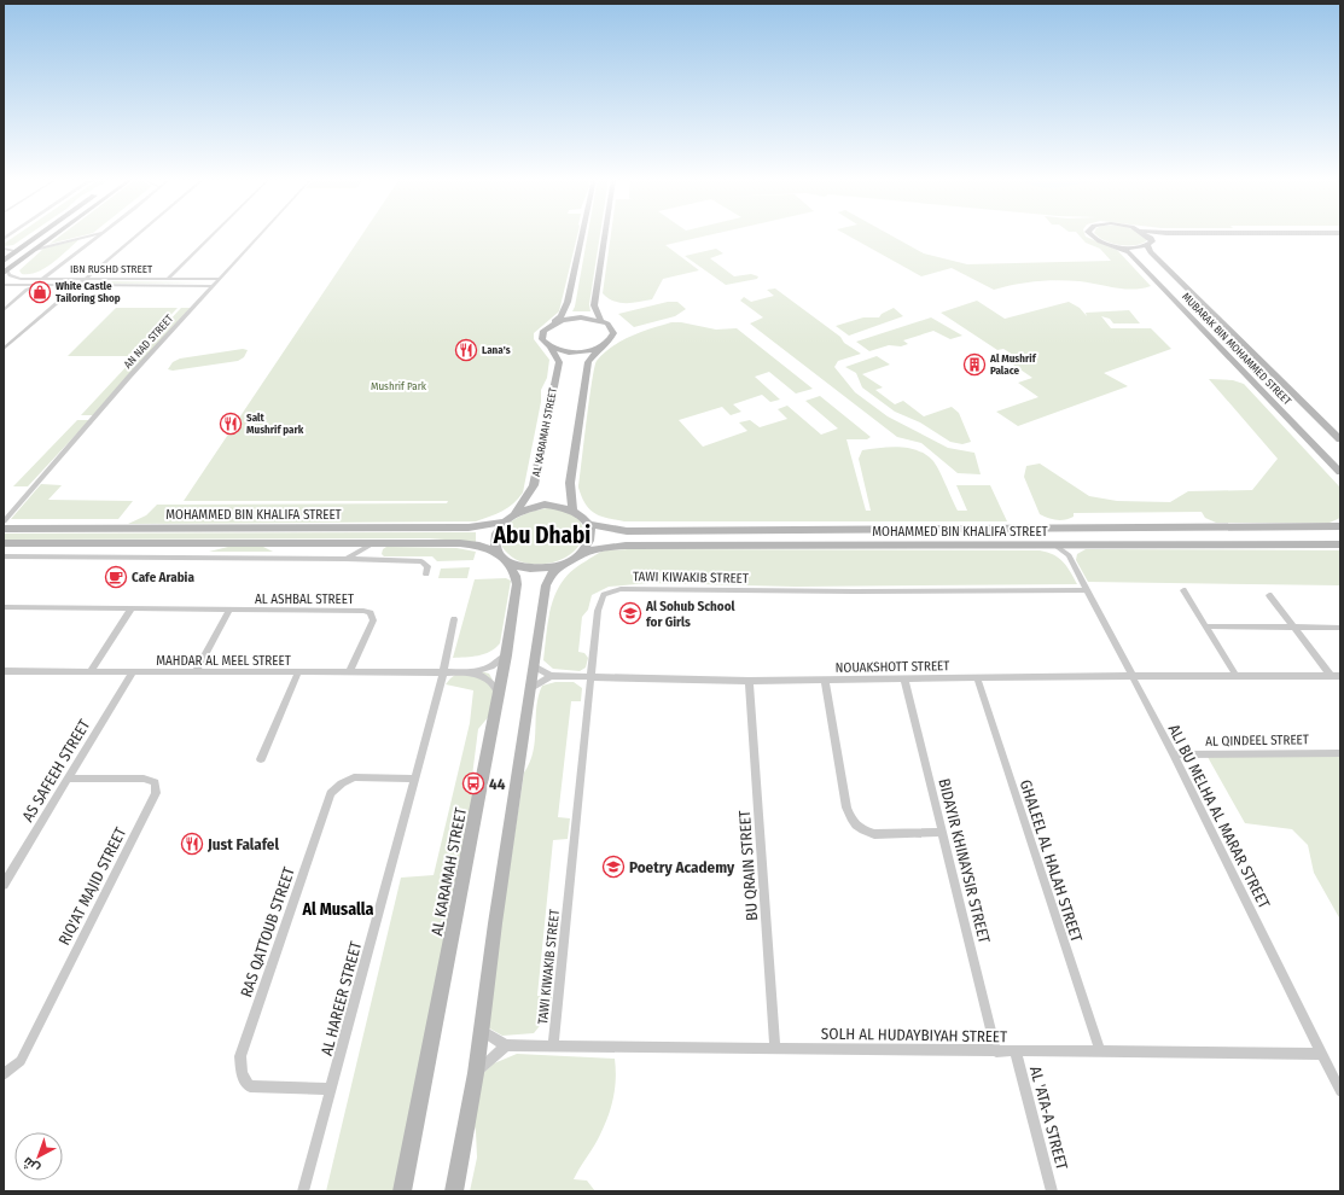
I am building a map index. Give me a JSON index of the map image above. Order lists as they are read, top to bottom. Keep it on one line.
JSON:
{"streets":{"main road":["MUBARAK BIN MOHAMMED STREET","AL KARAMAH STREET","MOHAMMED BIN KHALIFA STREET"],"street":["IBN RUSHD STREET","AN NAD STREET","TAWI KIWAKIB STREET","AL ASHBAL STREET","MAHDAR AL MEEL STREET","NOUAKSHOTT STREET","AL QINDEEL STREET","AS SAFEEH STREET","ALI BU MELHA AL MARAR STREET","BIDAYIR KHINAYSIR STREET","GHALEEL AL HALAH STREET","BU QRAIN STREET","RIQ'AT MAJID STREET","RAS QATTOUB STREET","AL HAREER STREET","SOLH AL HUDAYBIYAH STREET","AL 'ATA-A STREET"]},"crossings":[["IBN RUSHD STREET","AN NAD STREET"],["AL KARAMAH STREET","MOHAMMED BIN KHALIFA STREET"],["AL KARAMAH STREET","MAHDAR AL MEEL STREET"],["MOHAMMED BIN KHALIFA STREET","ALI BU MELHA AL MARAR STREET"],["TAWI KIWAKIB STREET","NOUAKSHOTT STREET"],["TAWI KIWAKIB STREET","ALI BU MELHA AL MARAR STREET"],["TAWI KIWAKIB STREET","SOLH AL HUDAYBIYAH STREET"],["AL ASHBAL STREET","MAHDAR AL MEEL STREET"],["MAHDAR AL MEEL STREET","AS SAFEEH STREET"],["MAHDAR AL MEEL STREET","AL HAREER STREET"],["NOUAKSHOTT STREET","ALI BU MELHA AL MARAR STREET"],["NOUAKSHOTT STREET","BIDAYIR KHINAYSIR STREET"],["NOUAKSHOTT STREET","GHALEEL AL HALAH STREET"],["NOUAKSHOTT STREET","BU QRAIN STREET"],["AL QINDEEL STREET","ALI BU MELHA AL MARAR STREET"],["AS SAFEEH STREET","RIQ'AT MAJID STREET"],["ALI BU MELHA AL MARAR STREET","SOLH AL HUDAYBIYAH STREET"],["BIDAYIR KHINAYSIR STREET","SOLH AL HUDAYBIYAH STREET"],["GHALEEL AL HALAH STREET","SOLH AL HUDAYBIYAH STREET"],["BU QRAIN STREET","SOLH AL HUDAYBIYAH STREET"],["RAS QATTOUB STREET","AL HAREER STREET"],["SOLH AL HUDAYBIYAH STREET","AL 'ATA-A STREET"]],"districts":["Abu Dhabi","Al Musalla"],"parks":["Mushrif Park"],"places":{"shop":["White Castle Tailoring Shop"],"restaurant":["Lana's","Salt Mushrif park","Just Falafel"],"building":["Al Mushrif Palace"],"cafe":["Cafe Arabia"],"school or university":["Al Sohub School for Girls","Poetry Academy"],"bus stop":["44"]},"north":"bottom left"}
